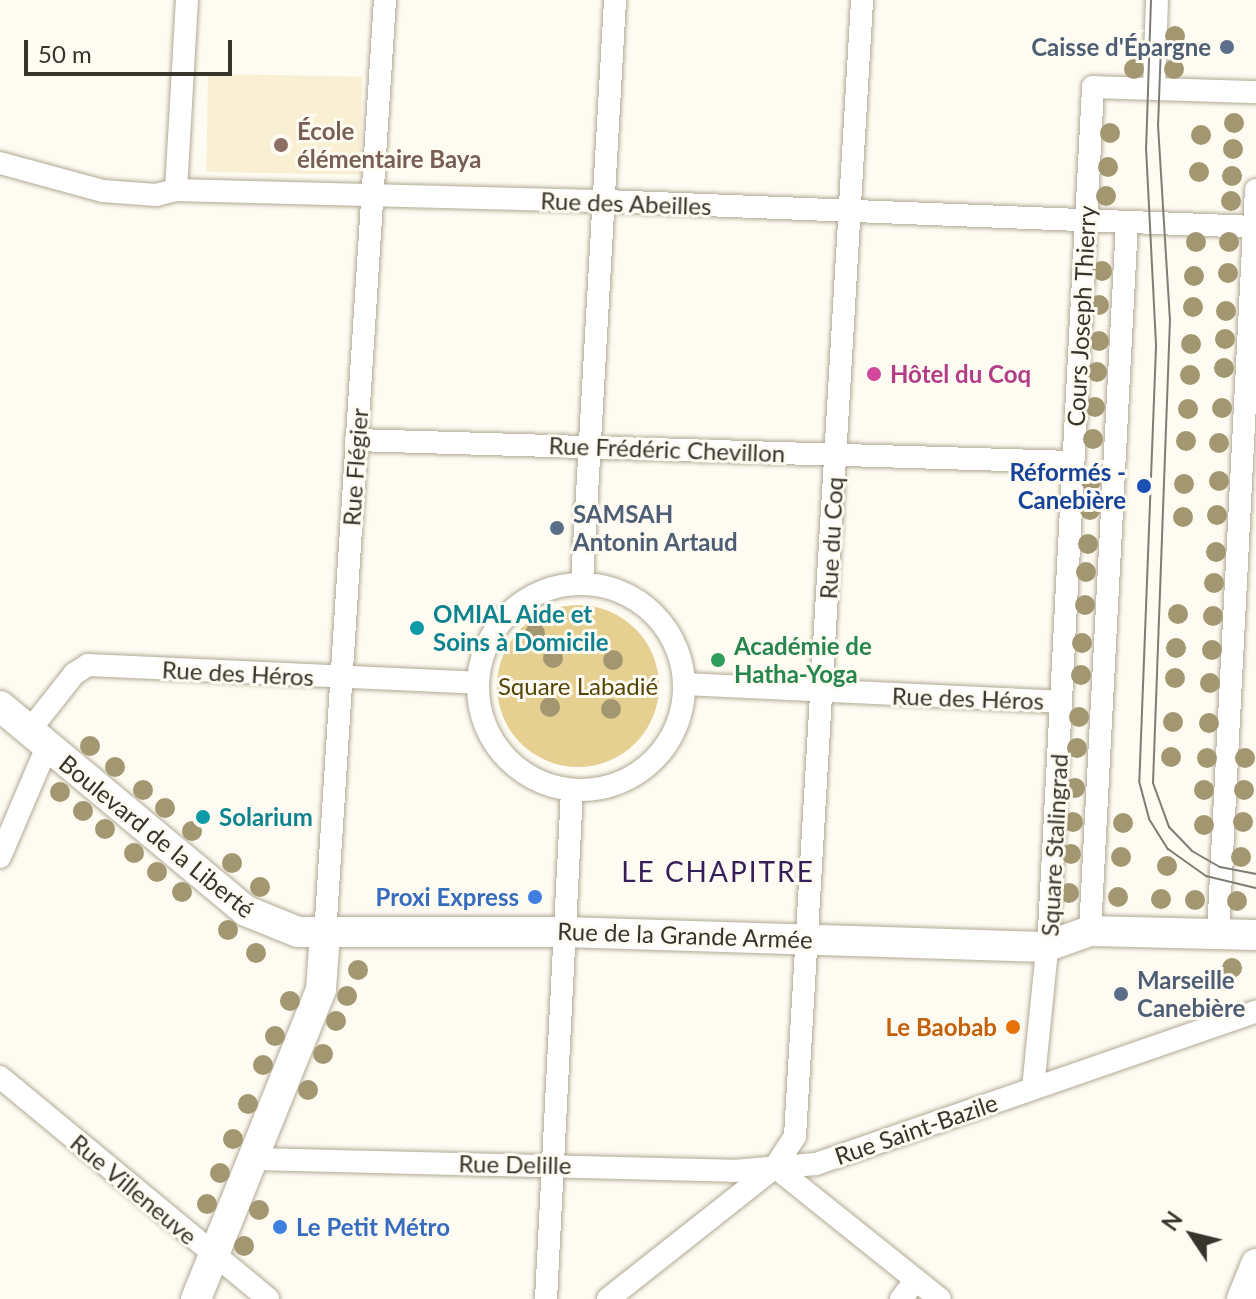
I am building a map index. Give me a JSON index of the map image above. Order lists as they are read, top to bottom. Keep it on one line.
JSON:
{"streets":{"main road":["Boulevard de la Liberté","Square Stalingrad","Rue de la Grande Armée"],"street":["Rue des Abeilles","Cours Joseph Thierry","Rue Frédéric Chevillon","Rue Flégier","Rue du Coq","Rue des Héros","Rue Saint-Bazile","Rue Delille","Rue Villeneuve"]},"crossings":[["Rue des Abeilles","Cours Joseph Thierry"],["Rue des Abeilles","Rue Flégier"],["Rue des Abeilles","Rue du Coq"],["Cours Joseph Thierry","Rue Frédéric Chevillon"],["Cours Joseph Thierry","Rue des Héros"],["Cours Joseph Thierry","Square Stalingrad"],["Rue Frédéric Chevillon","Rue Flégier"],["Rue Frédéric Chevillon","Rue du Coq"],["Rue Flégier","Rue des Héros"],["Rue Flégier","Boulevard de la Liberté"],["Rue Flégier","Rue de la Grande Armée"],["Rue du Coq","Rue des Héros"],["Rue du Coq","Rue de la Grande Armée"],["Rue du Coq","Rue Saint-Bazile"],["Rue du Coq","Rue Delille"],["Rue des Héros","Boulevard de la Liberté"],["Rue des Héros","Square Stalingrad"],["Boulevard de la Liberté","Rue de la Grande Armée"],["Square Stalingrad","Rue de la Grande Armée"],["Rue Saint-Bazile","Rue Delille"]],"districts":["LE CHAPITRE"],"parks":["Square Labadié"],"places":["Caisse d'Épargne","École élémentaire Baya","Hôtel du Coq","Réformés - Canebière","SAMSAH Antonin Artaud","OMIAL Aide et Soins à Domicile","Académie de Hatha-Yoga","Solarium","Proxi Express","Marseille Canebière","Le Baobab","Le Petit Métro"],"scale_bar":"50 m","north":"top left"}
